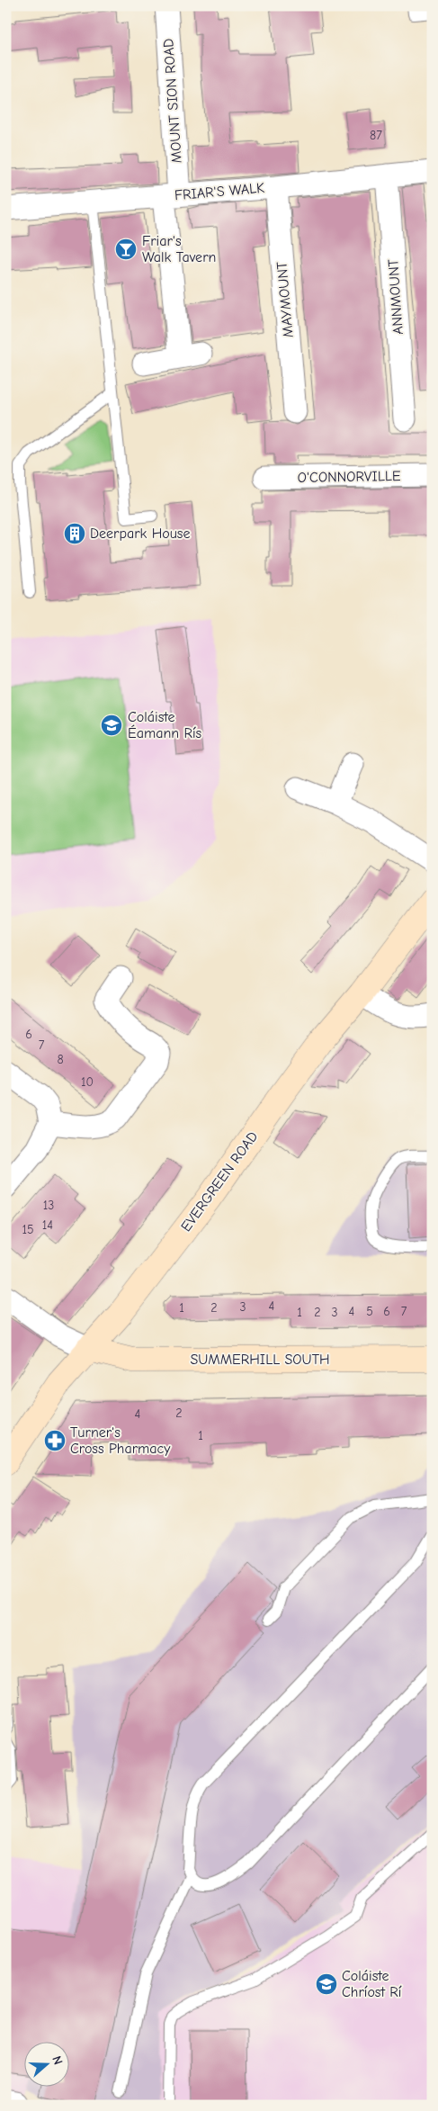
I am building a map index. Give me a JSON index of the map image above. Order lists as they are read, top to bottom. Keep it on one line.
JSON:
{"streets":{"main road":["EVERGREEN ROAD","SUMMERHILL SOUTH"],"street":["MOUNT SION ROAD","FRIAR'S WALK","ANNMOUNT","MAYMOUNT","O'CONNORVILLE"]},"crossings":[["MOUNT SION ROAD","FRIAR'S WALK"],["FRIAR'S WALK","ANNMOUNT"],["FRIAR'S WALK","MAYMOUNT"],["EVERGREEN ROAD","SUMMERHILL SOUTH"]],"places":{"bar":["Friar's Walk Tavern"],"building":["Deerpark House"],"school or university":["Coláiste Éamann Rís","Coláiste Chríost Rí"],"pharmacy":["Turner's Cross Pharmacy"]},"house_numbers":["87","6","7","8","10","13","14","15","4","3","1","2","4","5","6","7","1","2","3","2","4","1"],"north":"right"}
